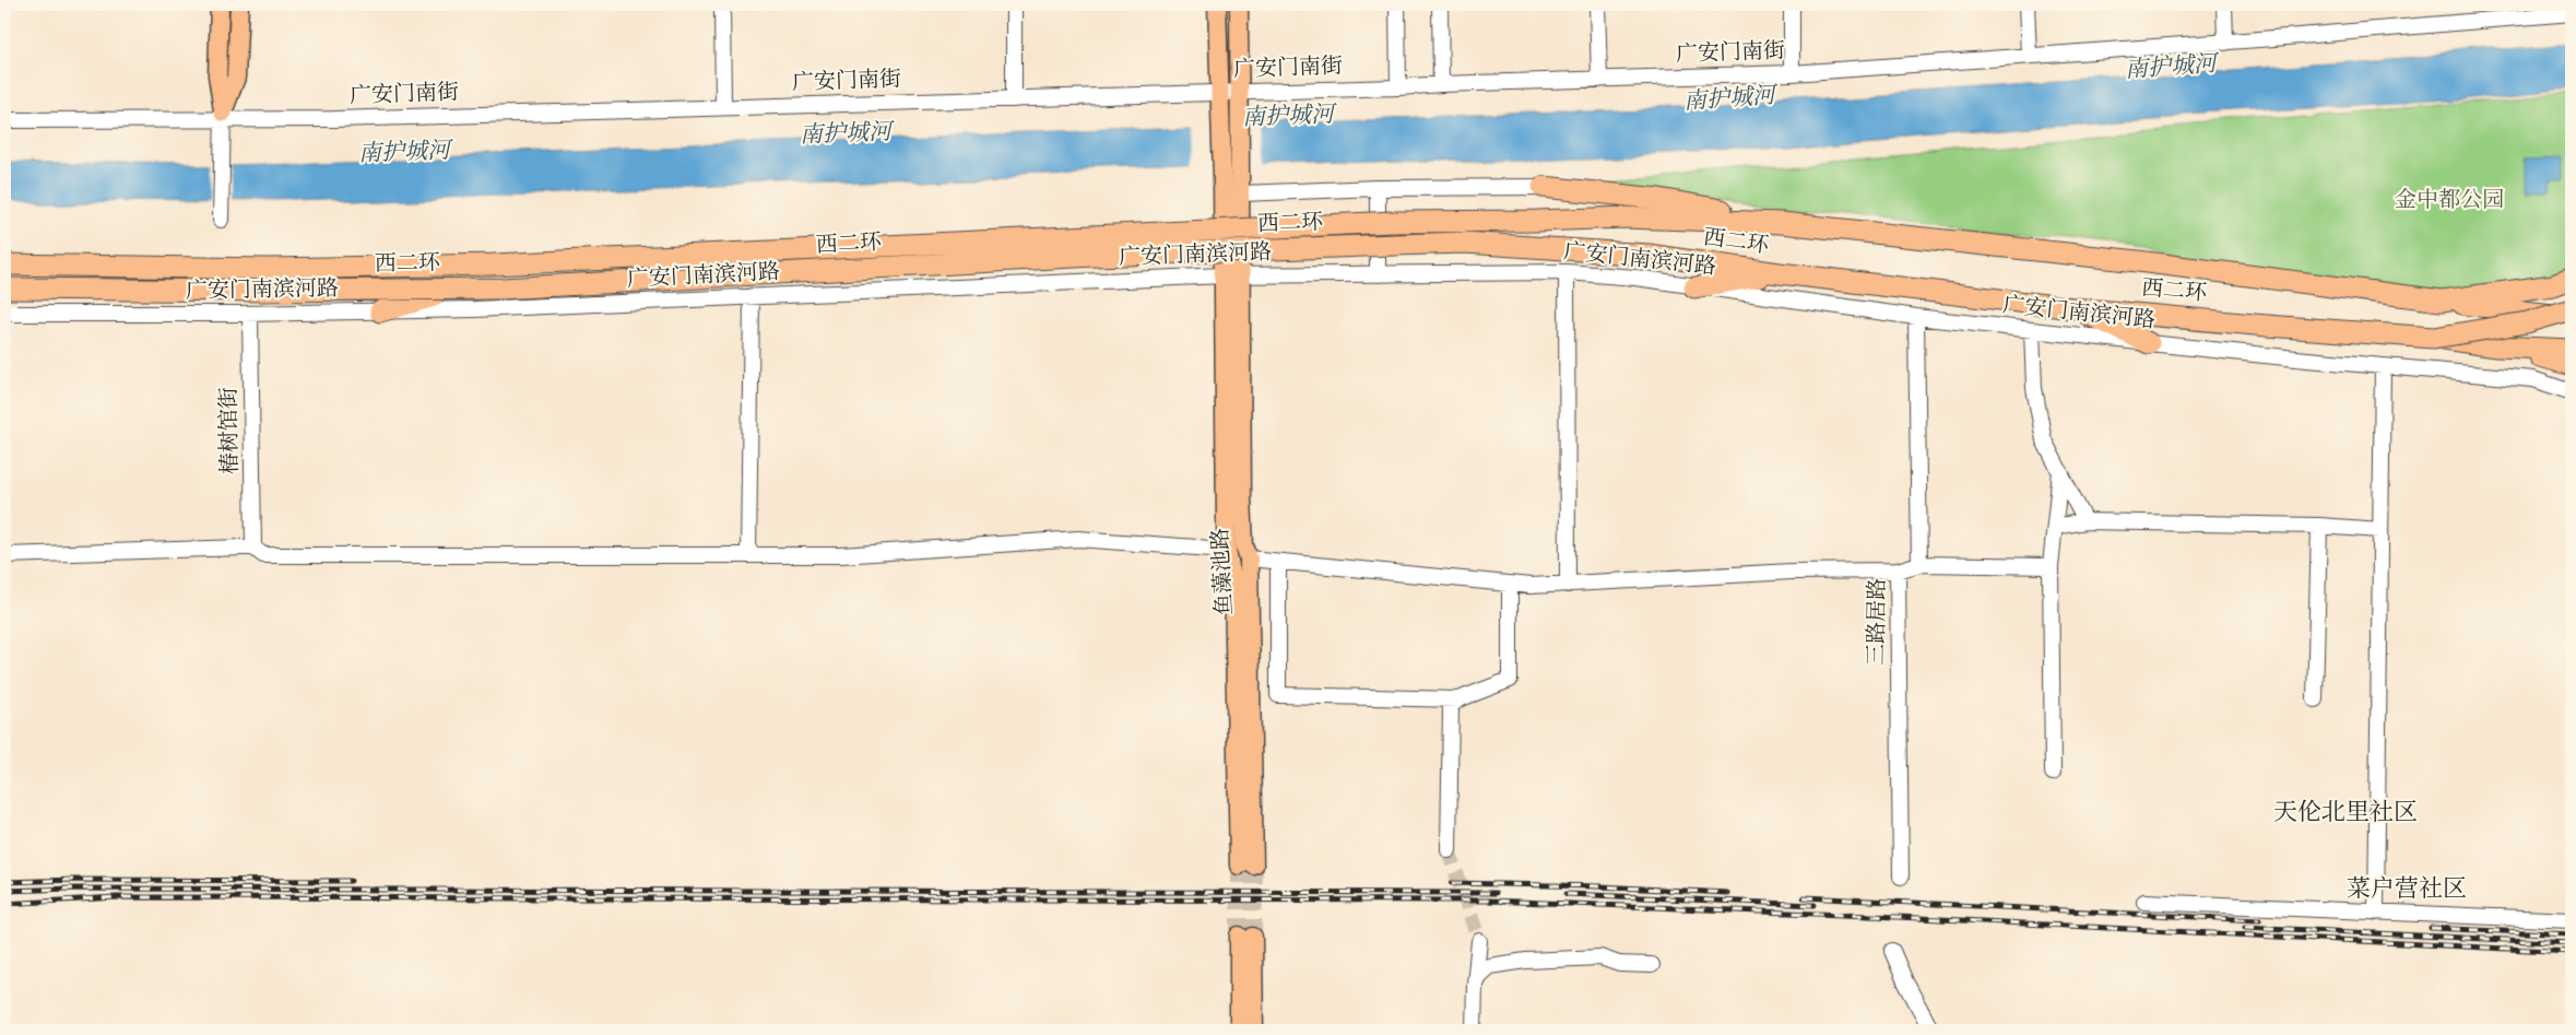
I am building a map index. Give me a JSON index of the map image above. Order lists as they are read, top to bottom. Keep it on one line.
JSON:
{"streets":{"highway":["西二环"],"main road":["鱼藻池路"],"street":["广安门南街","广安门南滨河路","椿树馆街","三路居路"]},"crossings":[["广安门南滨河路","椿树馆街"],["广安门南滨河路","鱼藻池路"],["广安门南滨河路","三路居路"]],"districts":["天伦北里社区","菜户营社区"],"water":["南护城河"],"parks":["金中都公园"]}
